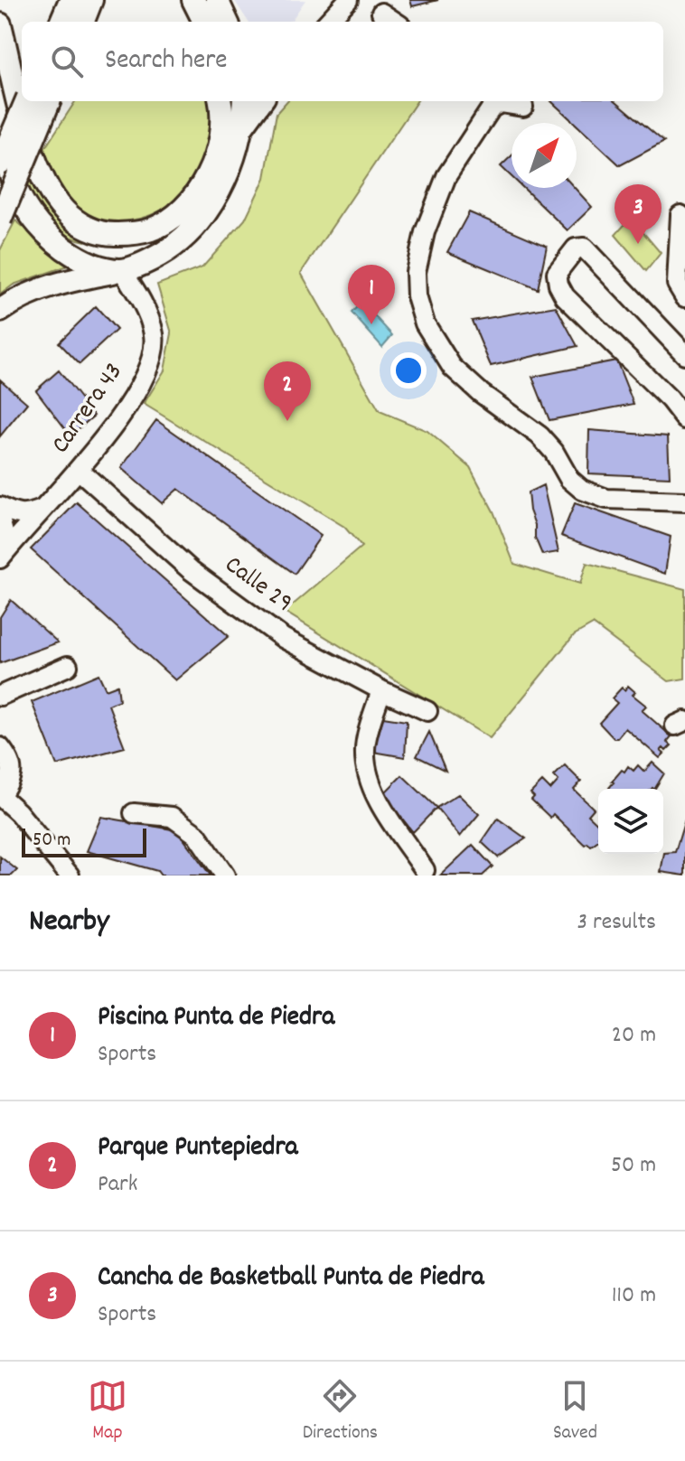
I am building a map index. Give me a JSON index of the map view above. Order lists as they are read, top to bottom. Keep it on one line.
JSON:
{"streets":{"street":["Carrera 43","Calle 29"]},"crossings":[["Carrera 43","Calle 29"]],"scale_bar":"50 m","north":"top right","page":{"search":"Search here","pins":["3","1","2"],"scale":"50 m","heading":["Nearby","3 results"],"list":[{"mark":"1","name":"Piscina Punta de Piedra","note":"Sports","value":"20 m"},{"mark":"2","name":"Parque Puntepiedra","note":"Park","value":"50 m"},{"mark":"3","name":"Cancha de Basketball Punta de Piedra","note":"Sports","value":"110 m"}],"nav":["Map","Directions","Saved"]}}
